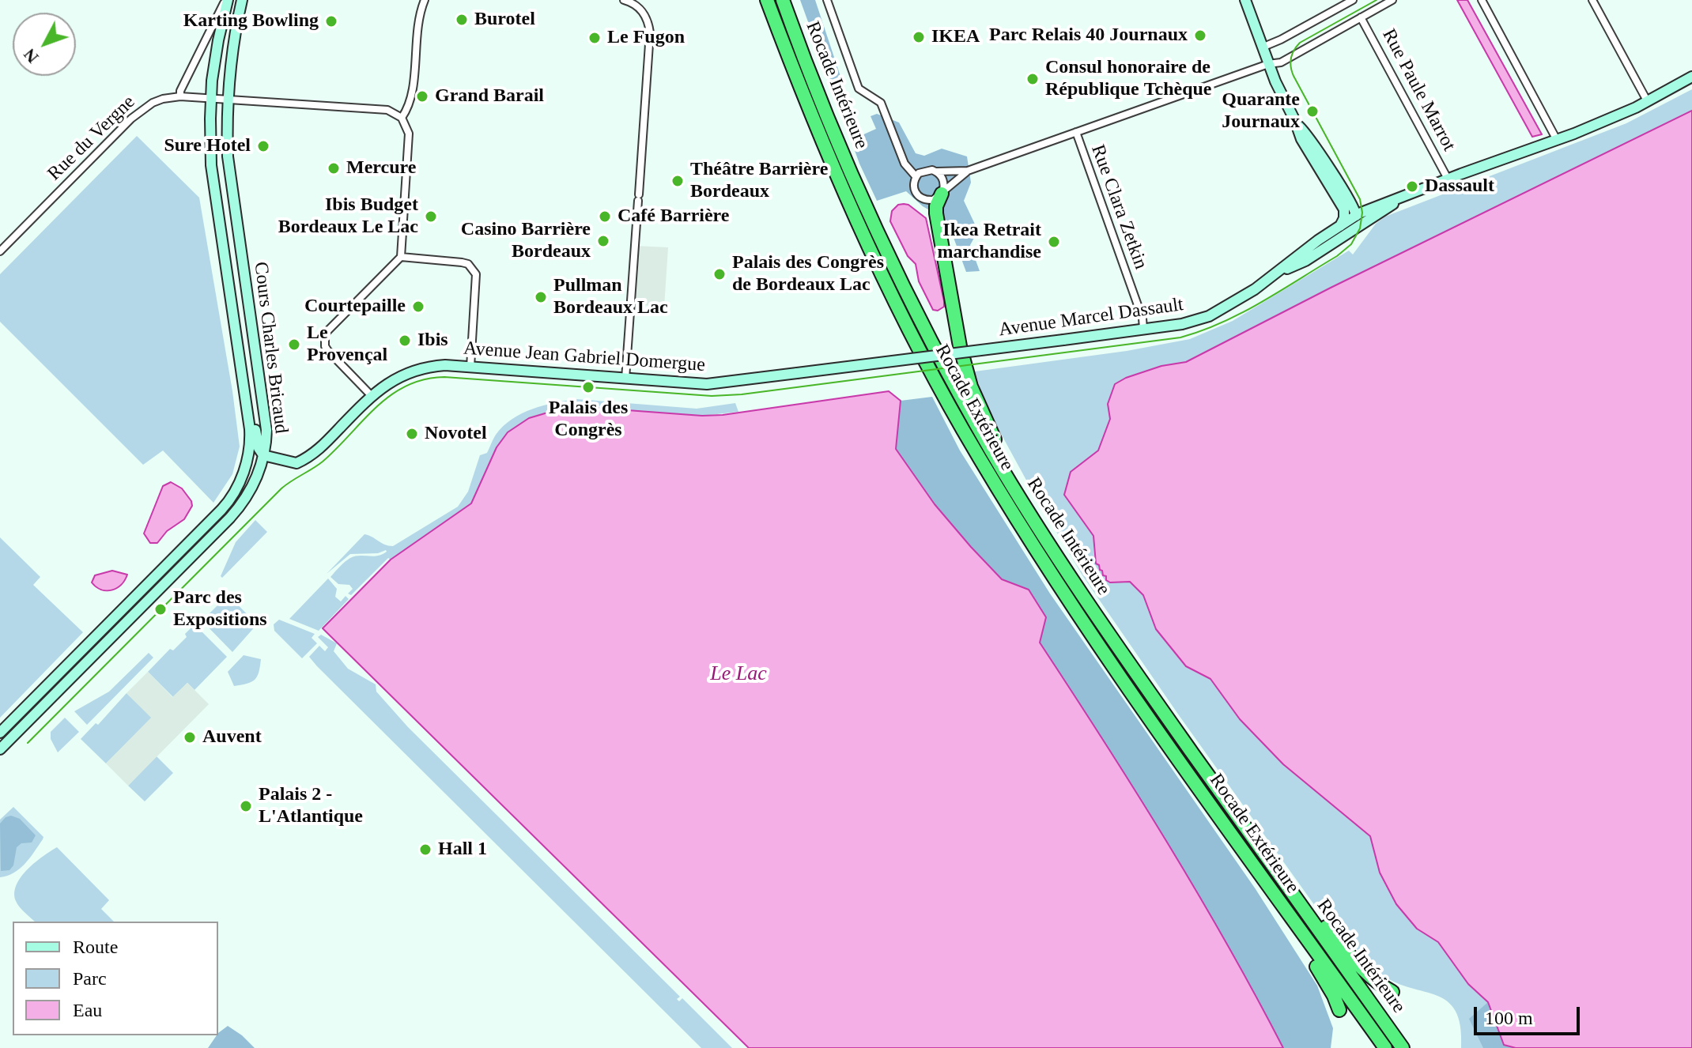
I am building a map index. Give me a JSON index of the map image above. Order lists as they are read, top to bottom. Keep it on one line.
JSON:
{"streets":{"highway":["Rocade Intérieure","Rocade Extérieure"],"street":["Rue Paule Marrot","Rue du Vergne","Rue Clara Zetkin","Avenue Marcel Dassault","Cours Charles Bricaud","Avenue Jean Gabriel Domergue"]},"crossings":[["Rue Paule Marrot","Avenue Marcel Dassault"],["Rue du Vergne","Cours Charles Bricaud"],["Rue Clara Zetkin","Avenue Marcel Dassault"],["Avenue Marcel Dassault","Avenue Jean Gabriel Domergue"],["Cours Charles Bricaud","Avenue Jean Gabriel Domergue"]],"water":["Le Lac"],"places":["Burotel","Karting Bowling","Parc Relais 40 Journaux","IKEA","Le Fugon","Consul honoraire de République Tchèque","Grand Barail","Quarante Journaux","Sure Hotel","Mercure","Théâtre Barrière Bordeaux","Dassault","Ibis Budget Bordeaux Le Lac","Café Barrière","Casino Barrière Bordeaux","Ikea Retrait marchandise","Palais des Congrès de Bordeaux Lac","Pullman Bordeaux Lac","Courtepaille","Ibis","Le Provençal","Palais des Congrès","Novotel","Parc des Expositions","Auvent","Palais 2 - L'Atlantique","Hall 1"],"legend":["Route","Parc","Eau"],"scale_bar":"100 m","north":"bottom left"}
